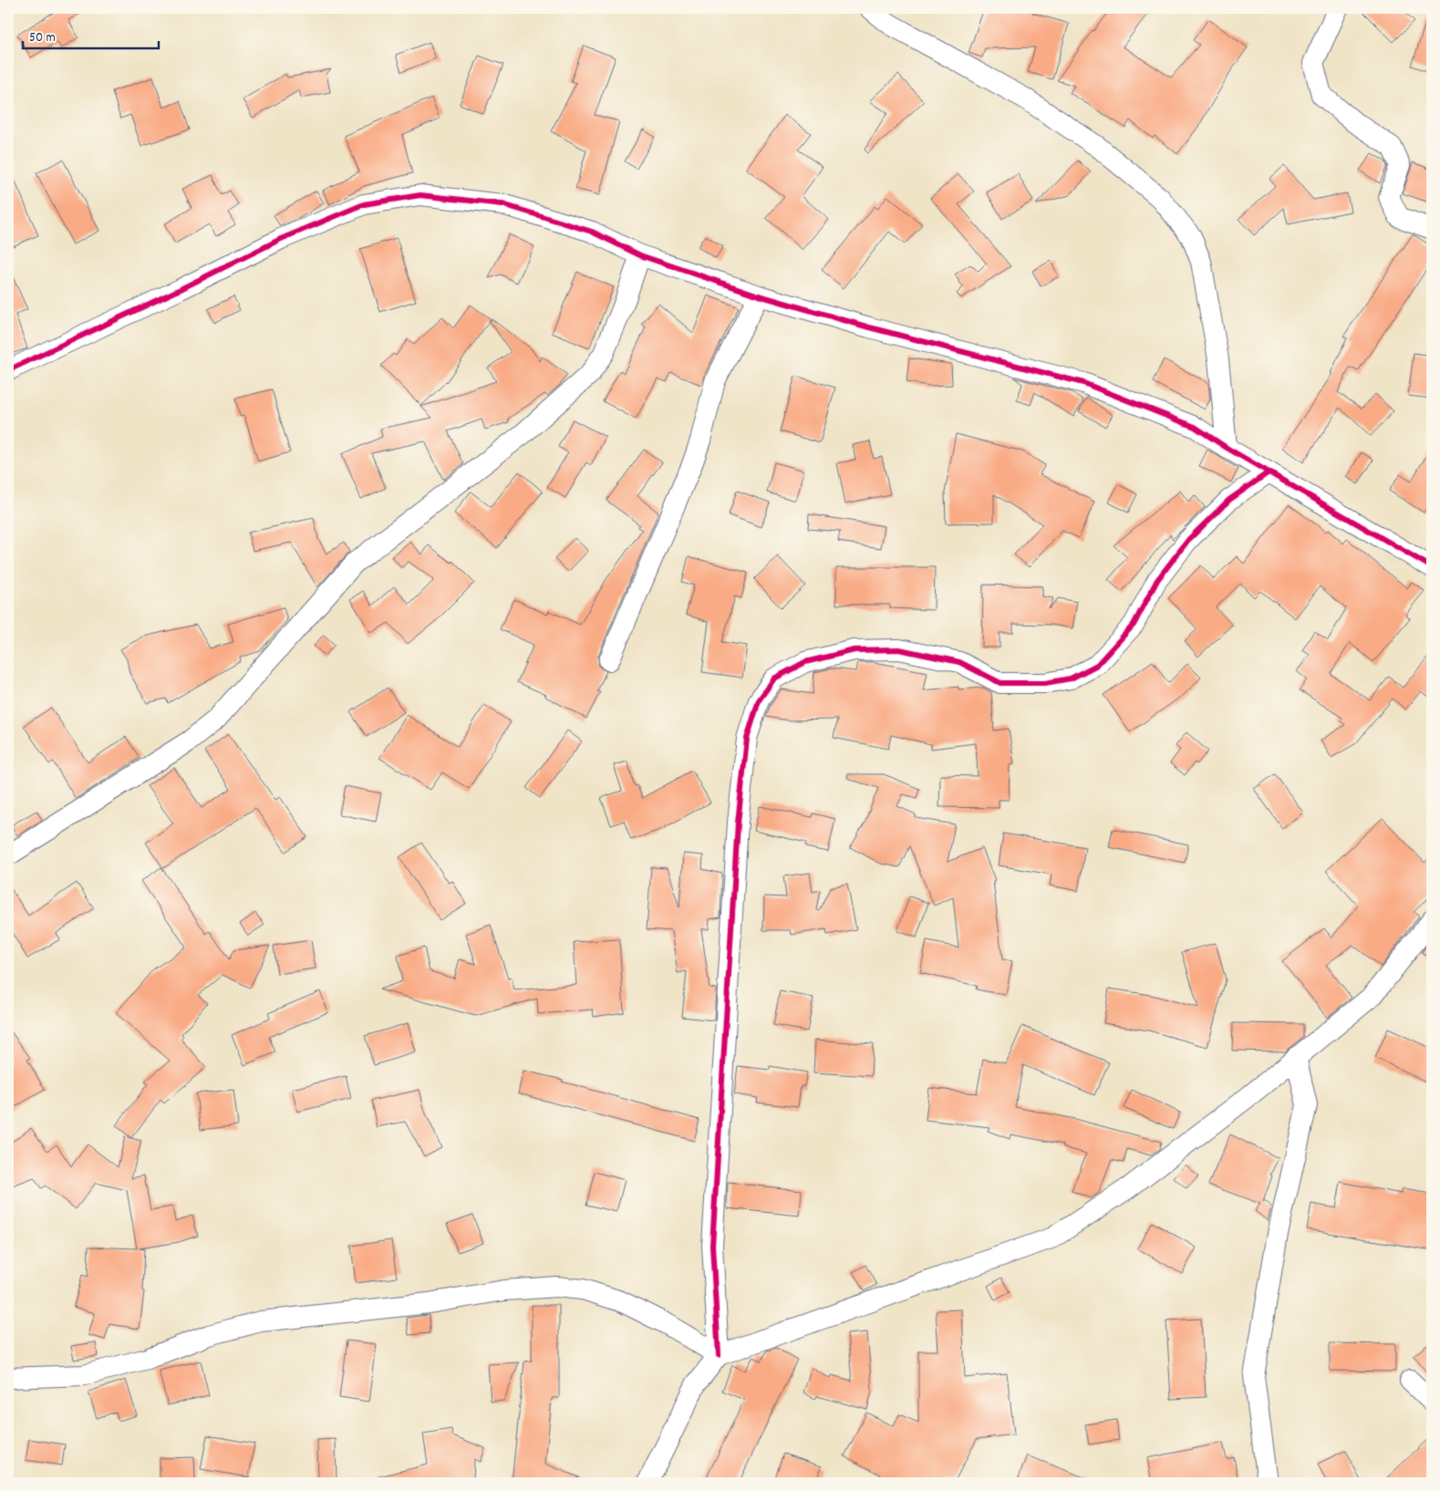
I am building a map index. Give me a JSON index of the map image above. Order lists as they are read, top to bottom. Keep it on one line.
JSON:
{"scale_bar":"50 m"}
